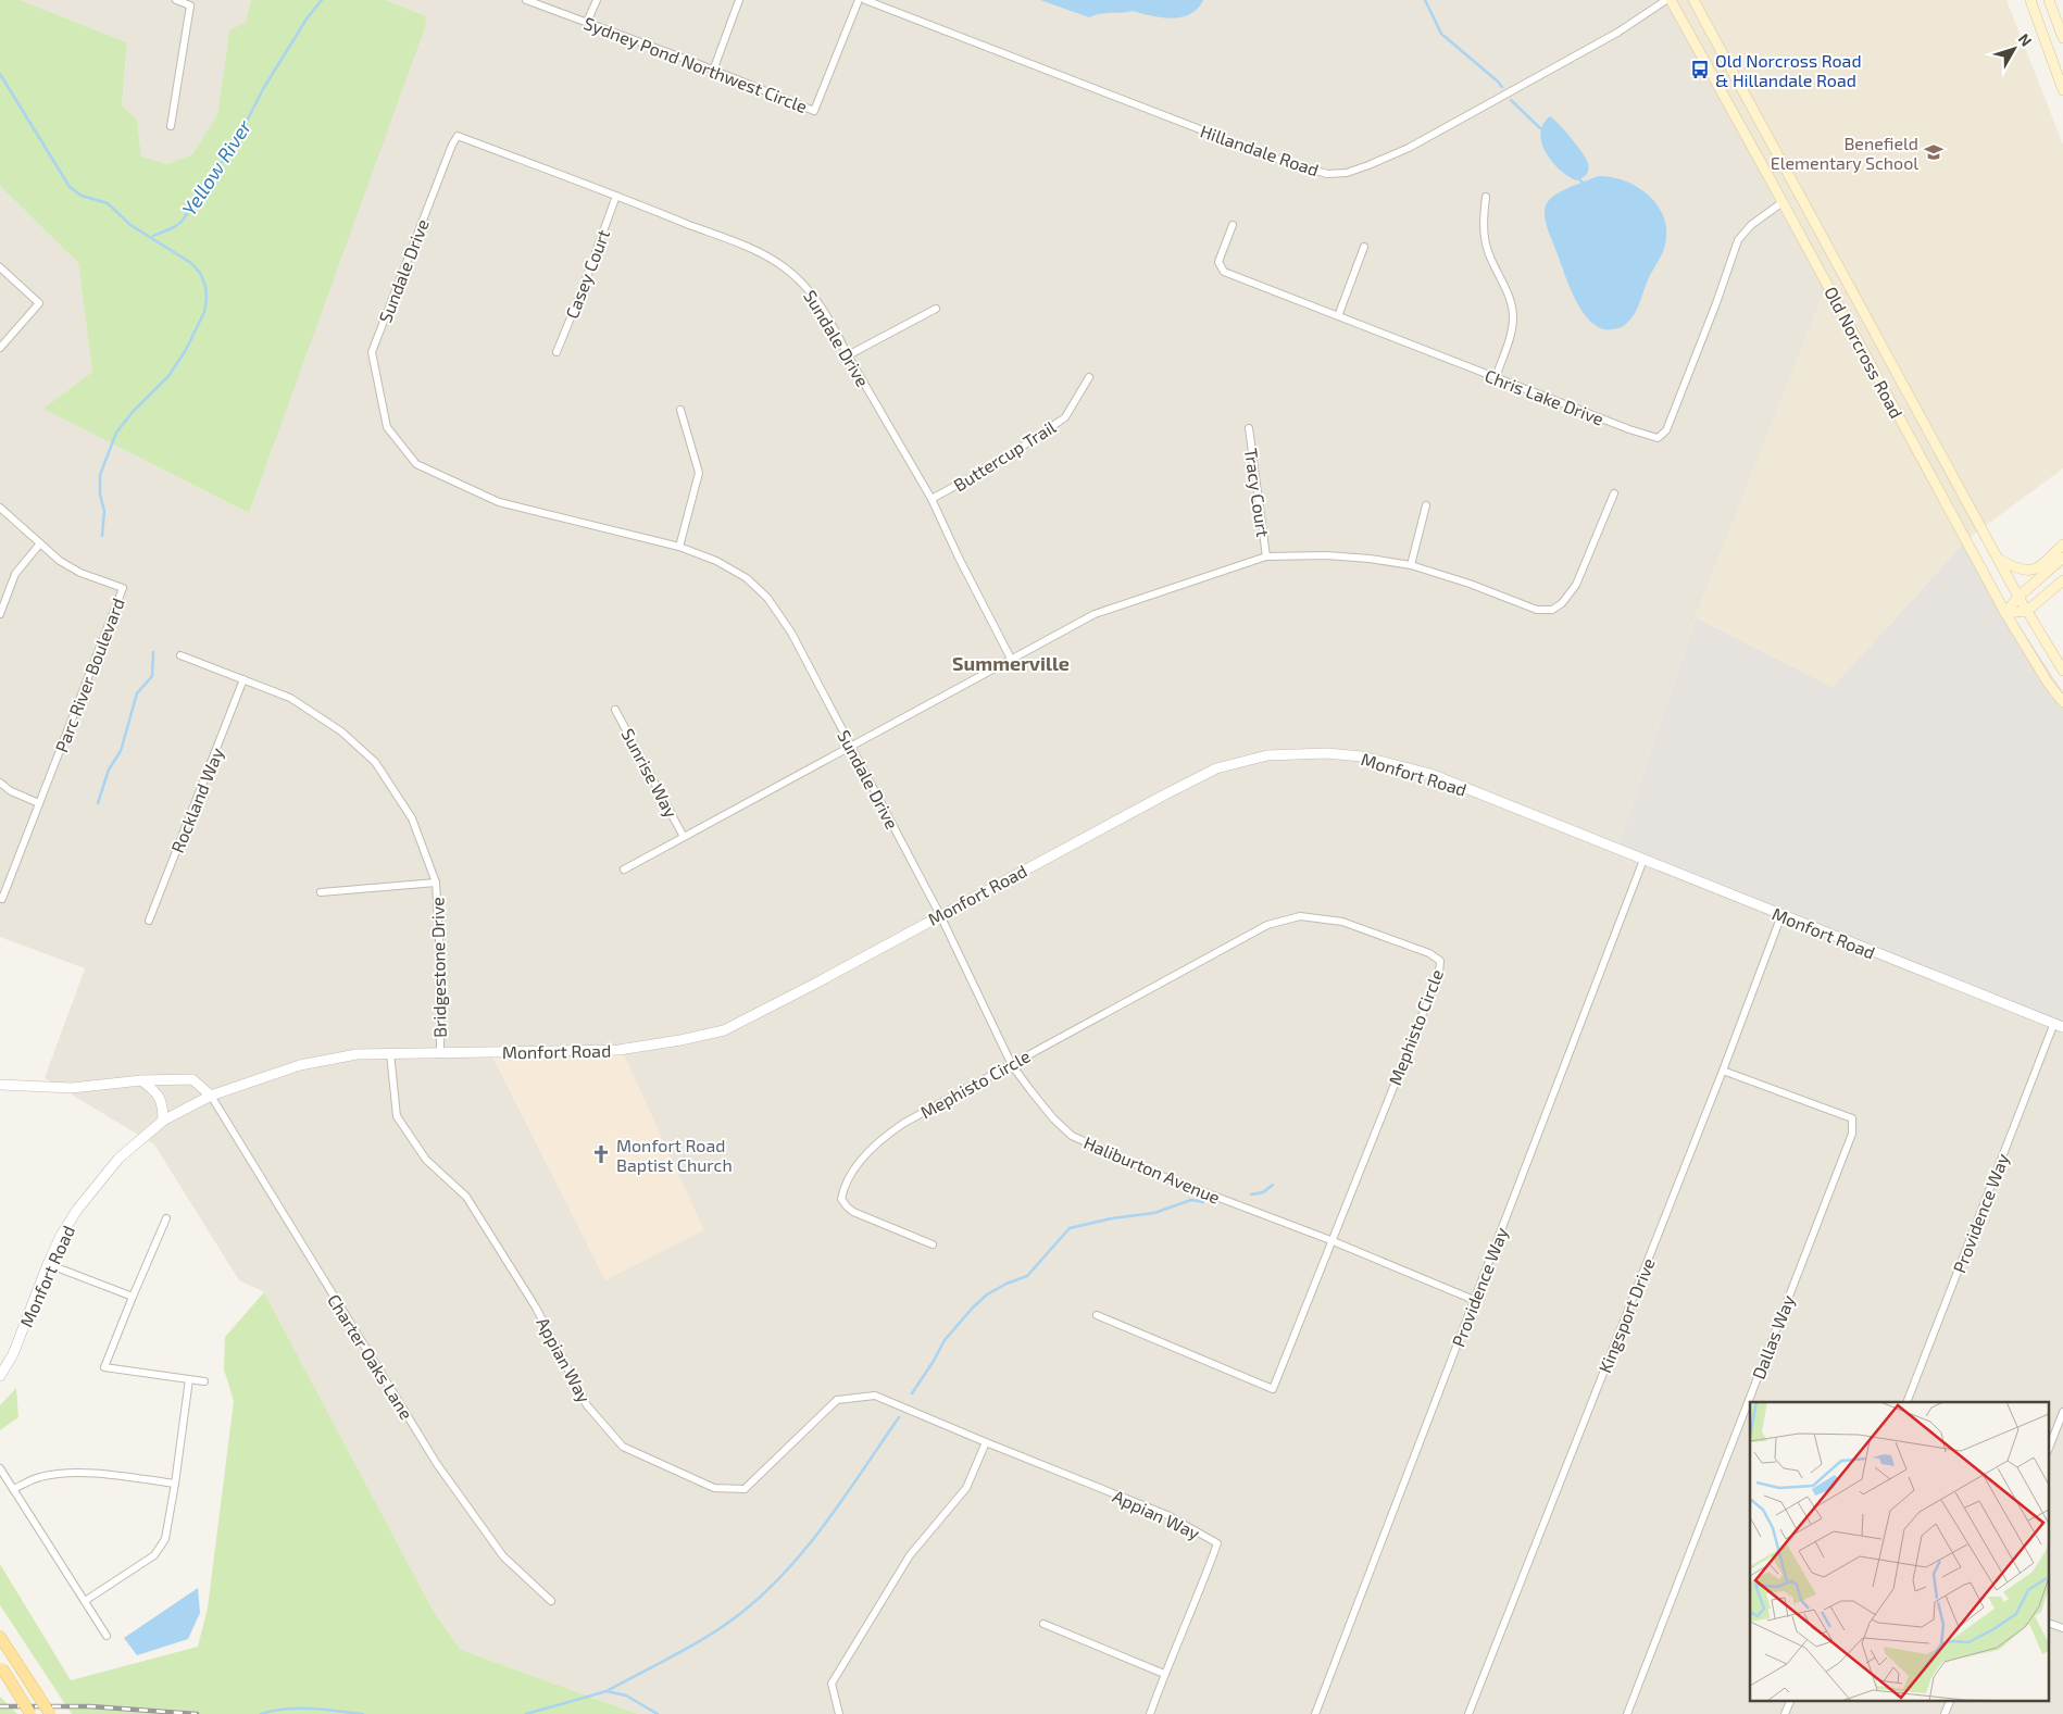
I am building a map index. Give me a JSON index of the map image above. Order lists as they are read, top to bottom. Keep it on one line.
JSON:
{"streets":{"main road":["Old Norcross Road"],"street":["Sydney Pond Northwest Circle","Hillandale Road","Sundale Drive","Casey Court","Chris Lake Drive","Buttercup Trail","Tracy Court","Parc River Boulevard","Sunrise Way","Monfort Road","Rockland Way","Bridgestone Drive","Mephisto Circle","Haliburton Avenue","Providence Way","Kingsport Drive","Dallas Way","Charter Oaks Lane","Appian Way"]},"crossings":[["Sundale Drive","Casey Court"],["Sundale Drive","Buttercup Trail"],["Sundale Drive","Monfort Road"],["Sundale Drive","Haliburton Avenue"],["Old Norcross Road","Chris Lake Drive"],["Monfort Road","Bridgestone Drive"],["Monfort Road","Haliburton Avenue"],["Monfort Road","Providence Way"],["Monfort Road","Kingsport Drive"],["Monfort Road","Charter Oaks Lane"],["Monfort Road","Appian Way"],["Rockland Way","Bridgestone Drive"],["Mephisto Circle","Haliburton Avenue"],["Haliburton Avenue","Providence Way"],["Kingsport Drive","Dallas Way"]],"districts":["Summerville"],"water":["Yellow River"],"places":{"bus stop":["Old Norcross Road & Hillandale Road"],"school or university":["Benefield Elementary School"],"church":["Monfort Road Baptist Church"]},"north":"top right"}
